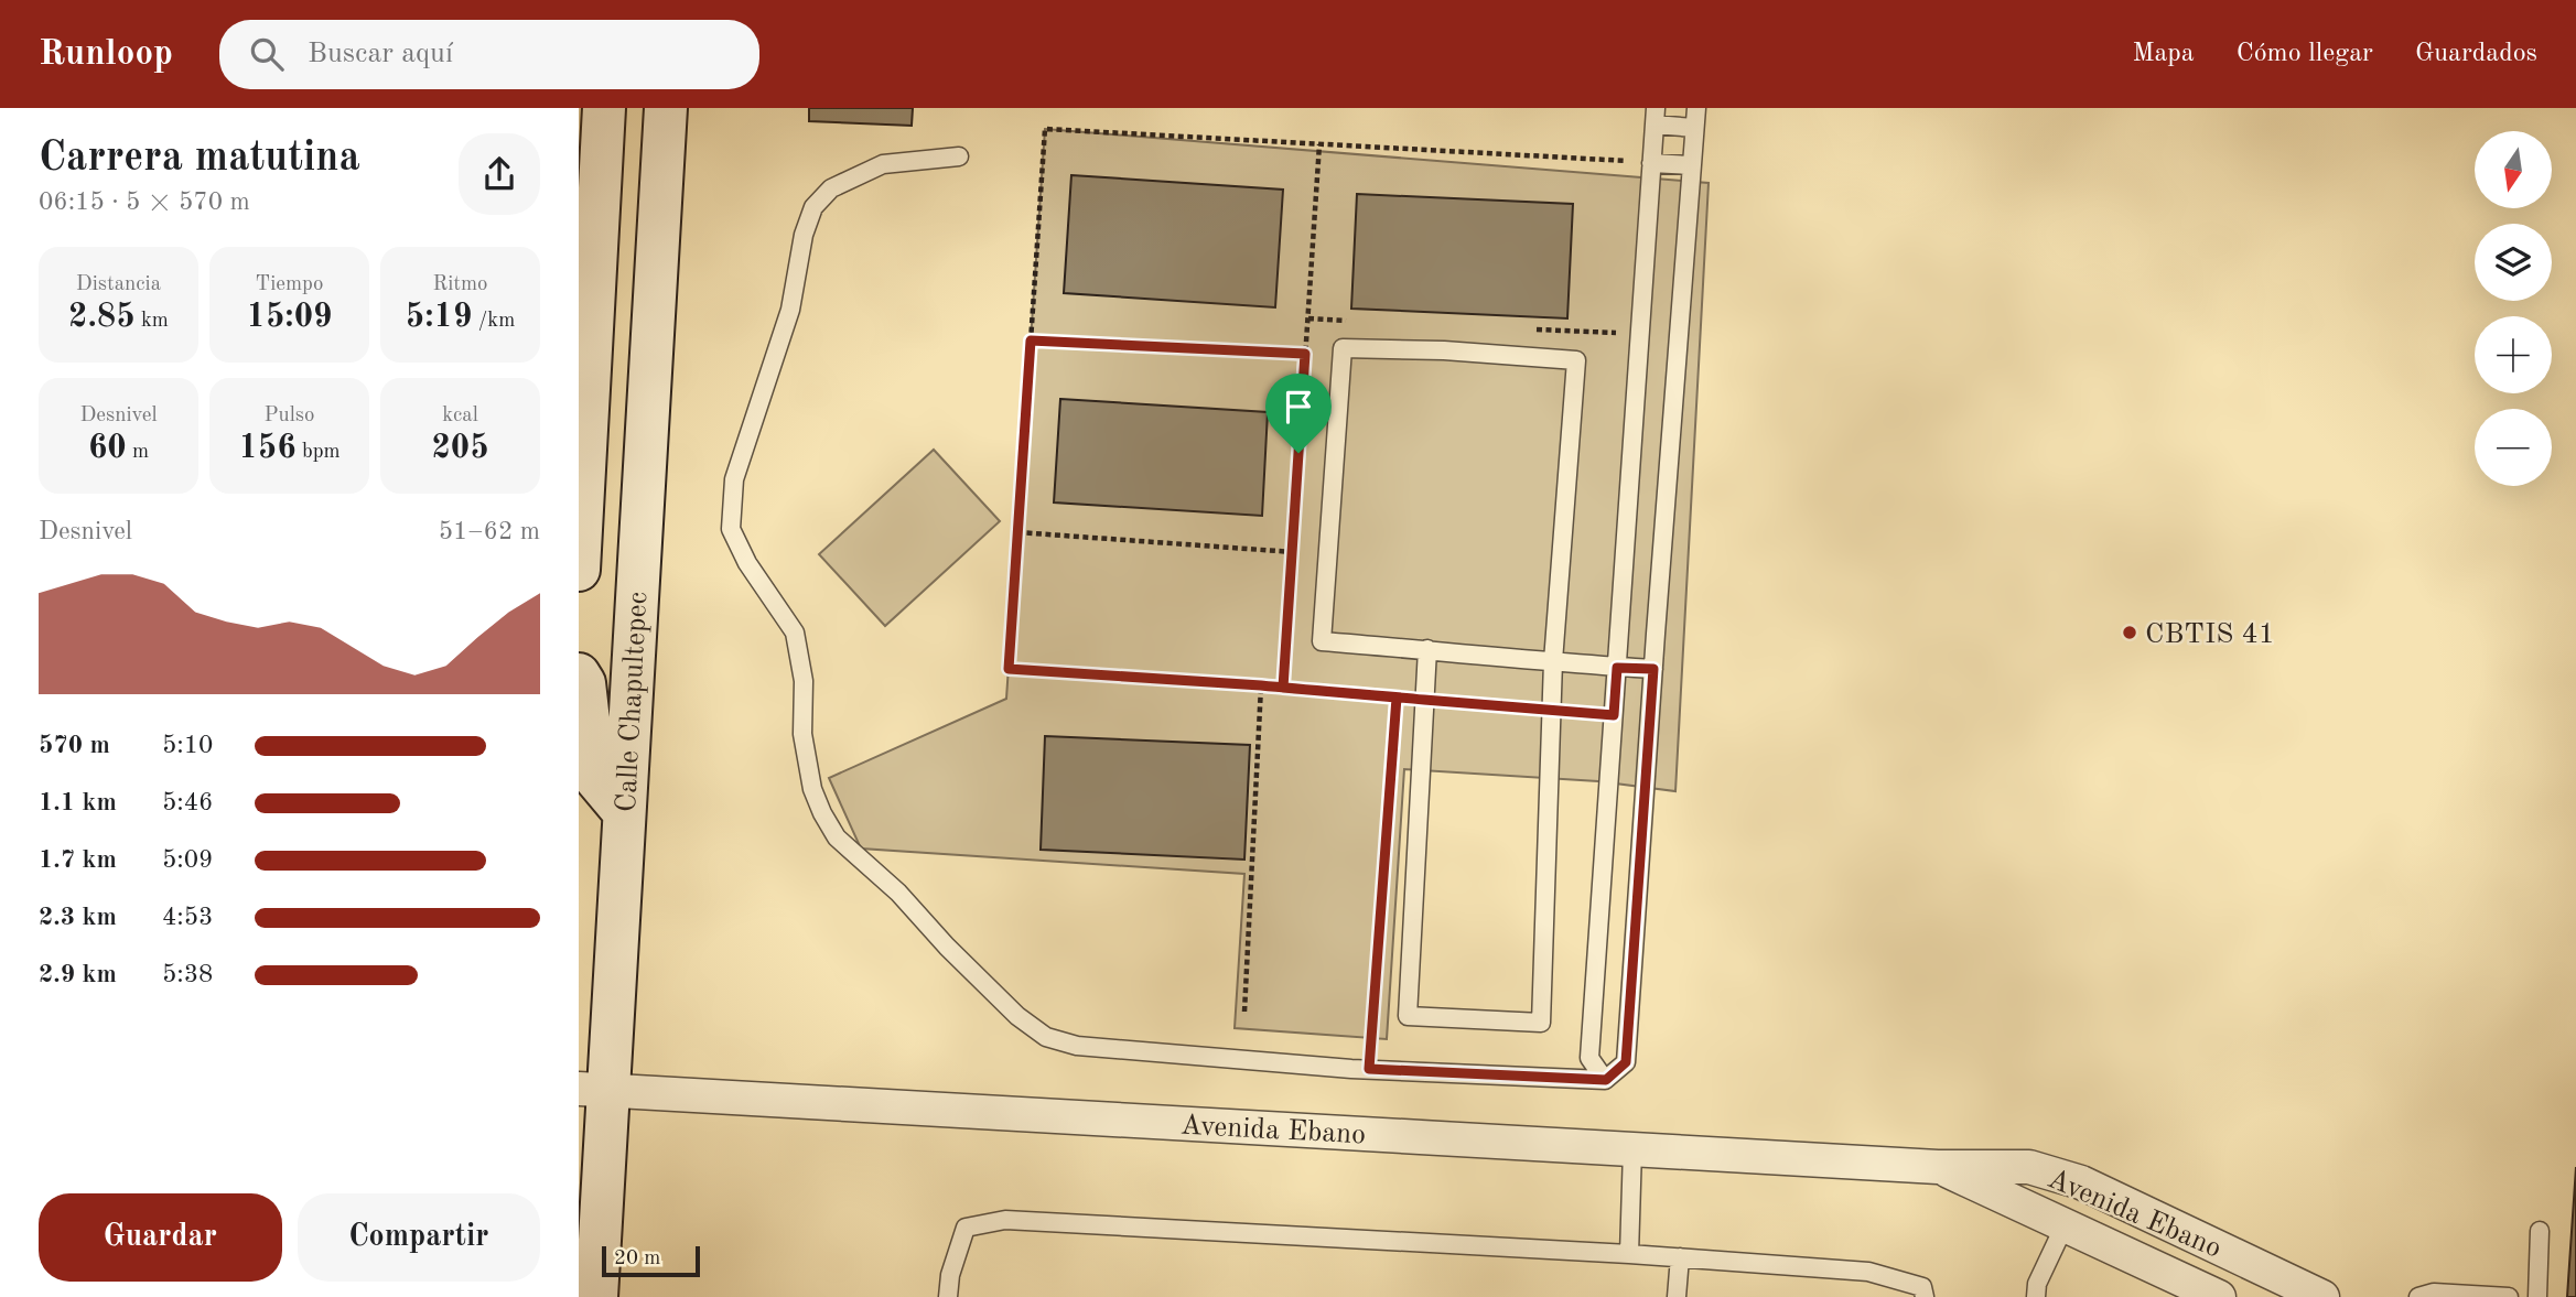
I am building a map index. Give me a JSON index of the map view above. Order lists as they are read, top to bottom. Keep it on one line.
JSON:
{"streets":{"main road":["Calle Chapultepec"],"street":["Avenida Ebano"]},"crossings":[["Calle Chapultepec","Avenida Ebano"]],"places":["CBTIS 41"],"scale_bar":"20 m","north":"bottom","page":{"header":"Runloop","search":"Buscar aquí","nav":["Mapa","Cómo llegar","Guardados"],"heading":["Carrera matutina","06:15 · 5 × 570 m"],"map_buttons":["+","−"],"stats":[["Distancia","2.85 km"],["Tiempo","15:09"],["Ritmo","5:19 /km"],["Desnivel","60 m"],["Pulso","156 bpm"],["kcal","205"]],"chart":["Desnivel","51–62 m"],"list":[{"name":"570 m","note":"5:10"},{"name":"1.1 km","note":"5:46"},{"name":"1.7 km","note":"5:09"},{"name":"2.3 km","note":"4:53"},{"name":"2.9 km","note":"5:38"}],"buttons":["Guardar","Compartir"],"scale":"20 m"}}
